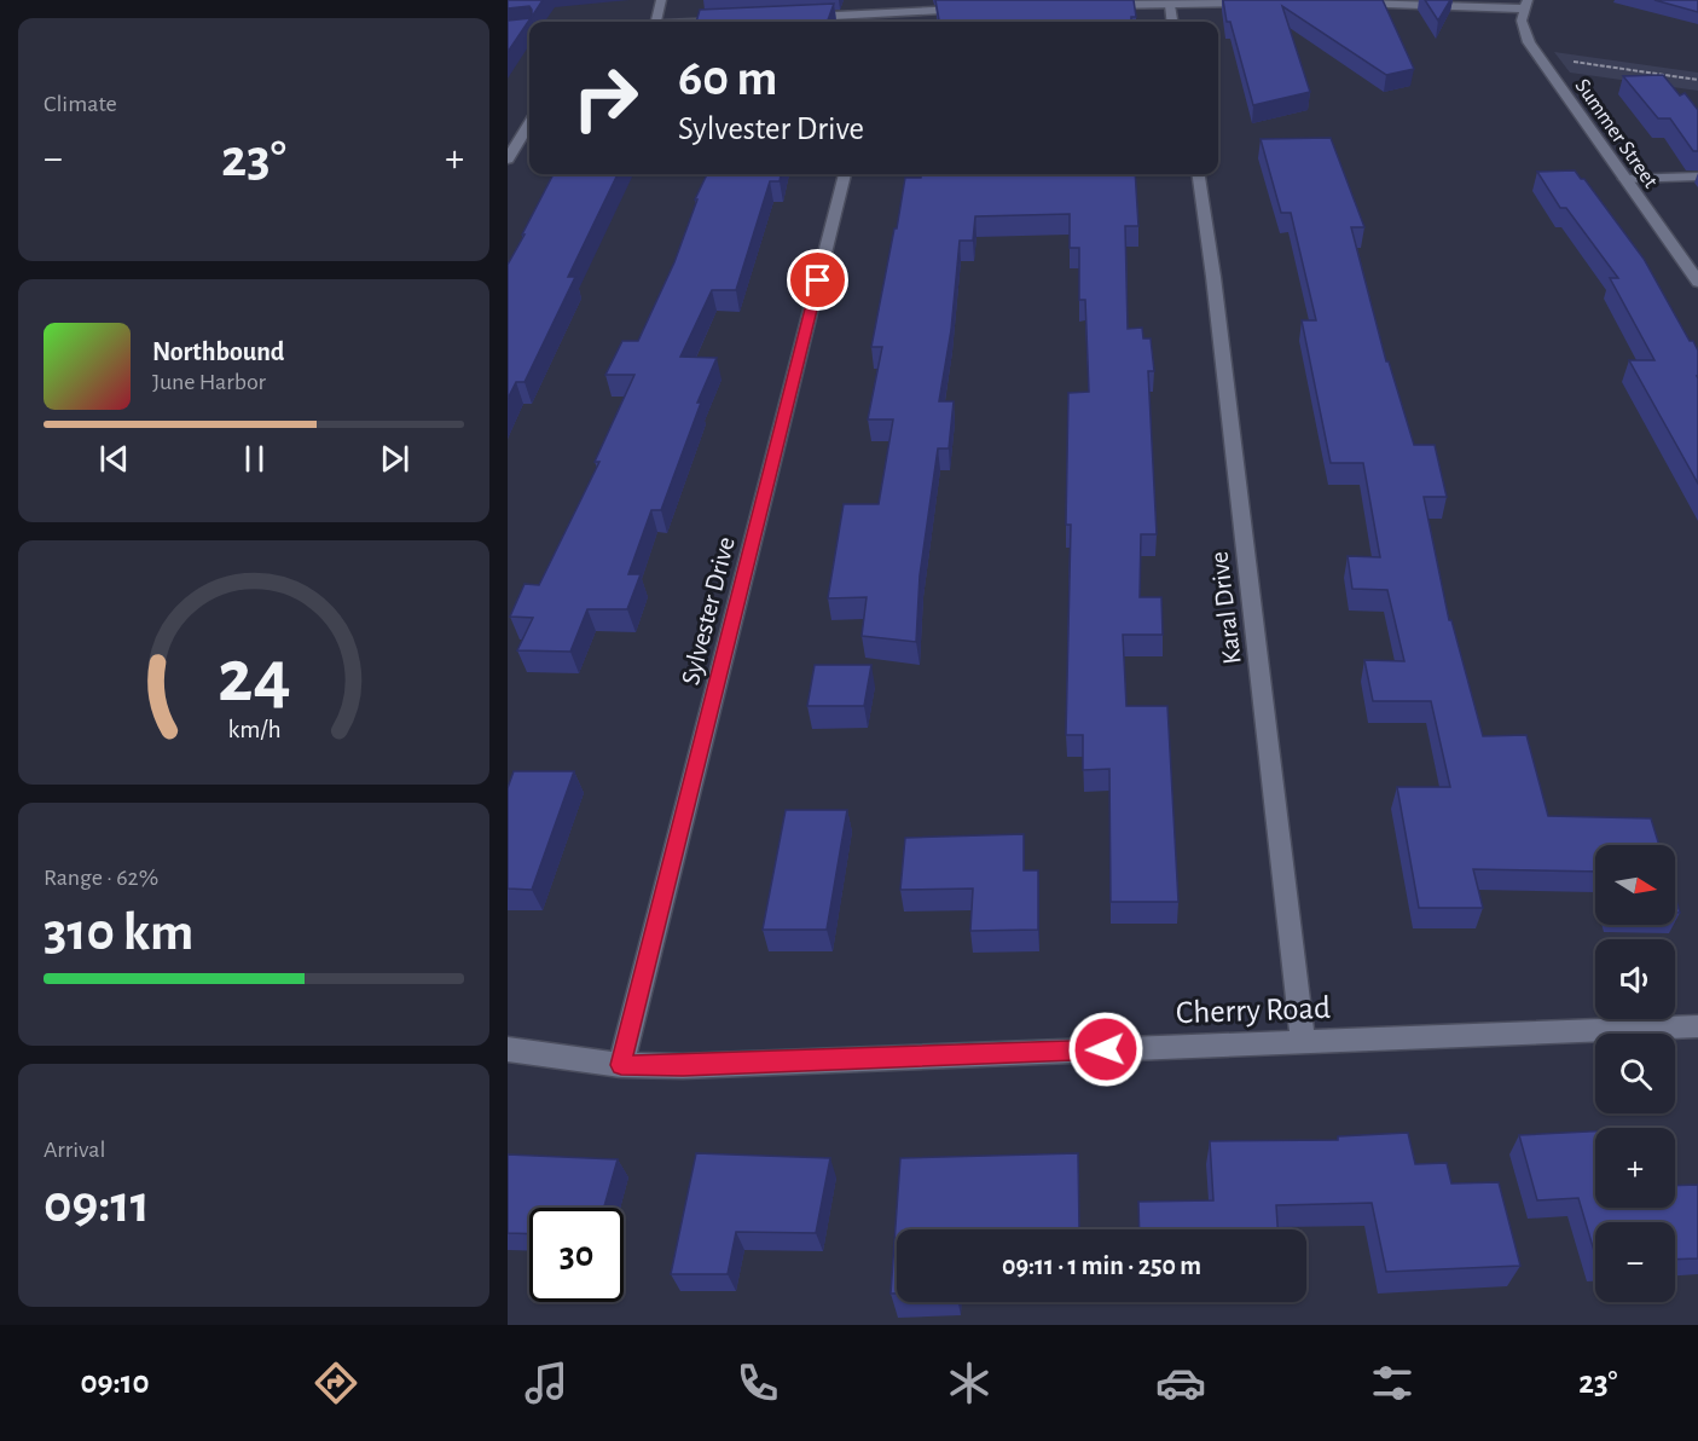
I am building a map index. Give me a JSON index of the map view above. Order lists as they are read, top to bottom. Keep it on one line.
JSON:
{"streets":{"street":["Summer Street","Karal Drive","Sylvester Drive","Cherry Road"]},"crossings":[["Karal Drive","Cherry Road"],["Sylvester Drive","Cherry Road"]],"north":"right","page":{"tile":["Climate",["Range · 62%","310 km"],["Arrival","09:11"]],"turn":["60 m","Sylvester Drive"],"heat":["−","23°","+"],"song":["Northbound","June Harbor"],"map_buttons":["+","−"],"limit":"30","trip":"09:11 · 1 min · 250 m","tabs":["09:10","23°"],"gauge":["24","km/h"]}}
